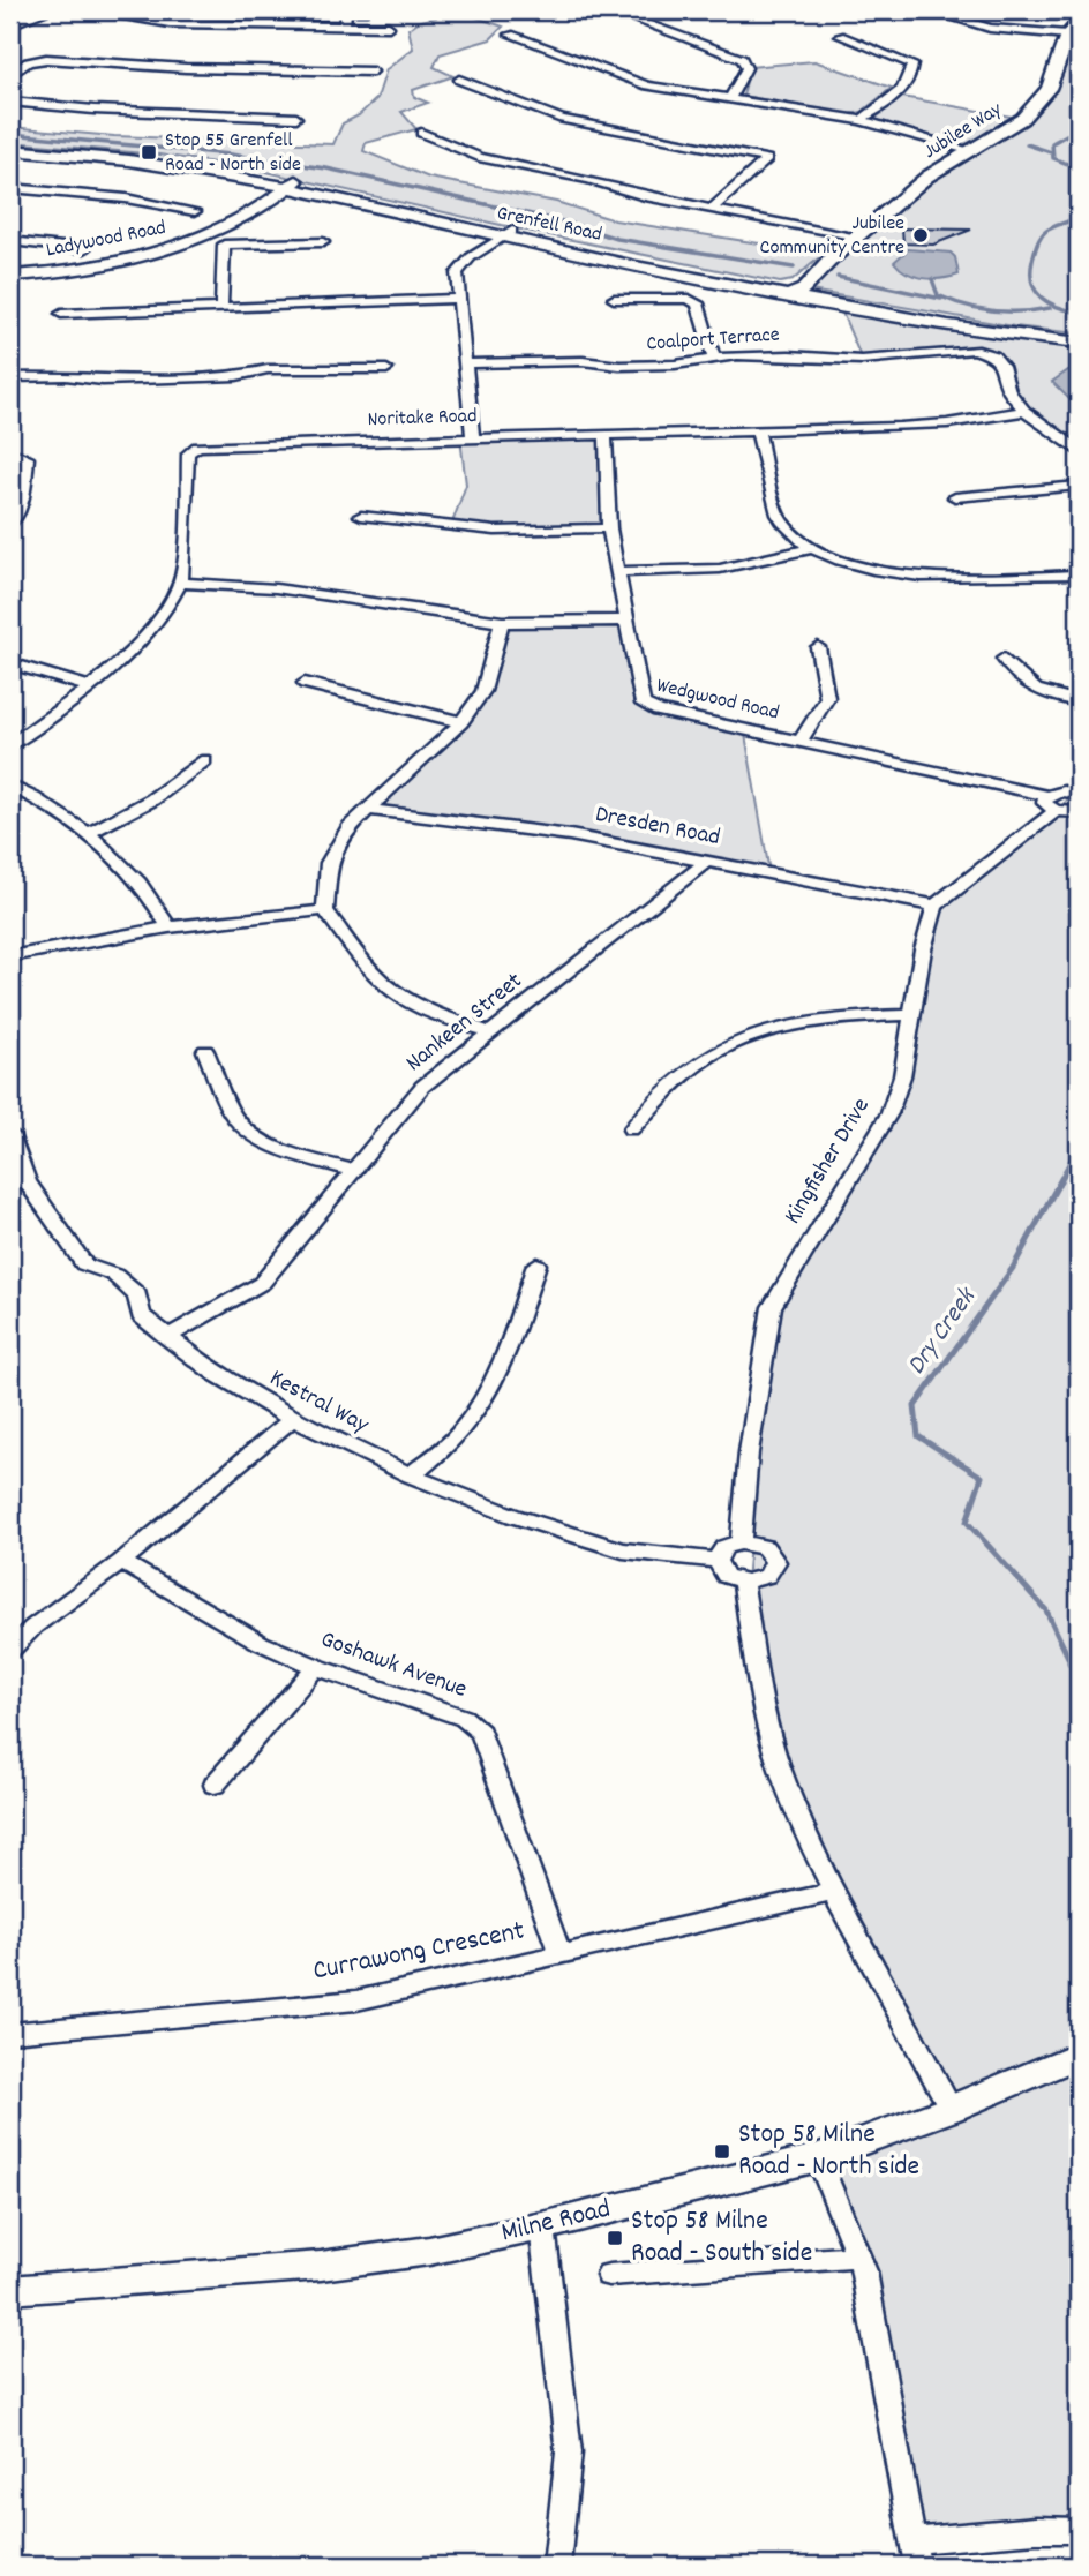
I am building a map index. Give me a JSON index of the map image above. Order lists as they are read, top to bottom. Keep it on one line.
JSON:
{"streets":{"main road":["Jubilee Way","Grenfell Road","Ladywood Road","Milne Road"],"street":["Coalport Terrace","Noritake Road","Wedgwood Road","Dresden Road","Nankeen Street","Kingfisher Drive","Kestral Way","Goshawk Avenue","Currawong Crescent"]},"crossings":[["Jubilee Way","Grenfell Road"],["Grenfell Road","Ladywood Road"],["Coalport Terrace","Noritake Road"],["Noritake Road","Wedgwood Road"],["Dresden Road","Nankeen Street"],["Dresden Road","Kingfisher Drive"],["Nankeen Street","Kestral Way"],["Kingfisher Drive","Kestral Way"],["Goshawk Avenue","Currawong Crescent"]],"water":["Dry Creek"],"places":{"transit":["Stop 55 Grenfell Road - North side","Stop 58 Milne Road - North side","Stop 58 Milne Road - South side"],"other":["Jubilee Community Centre"]}}
